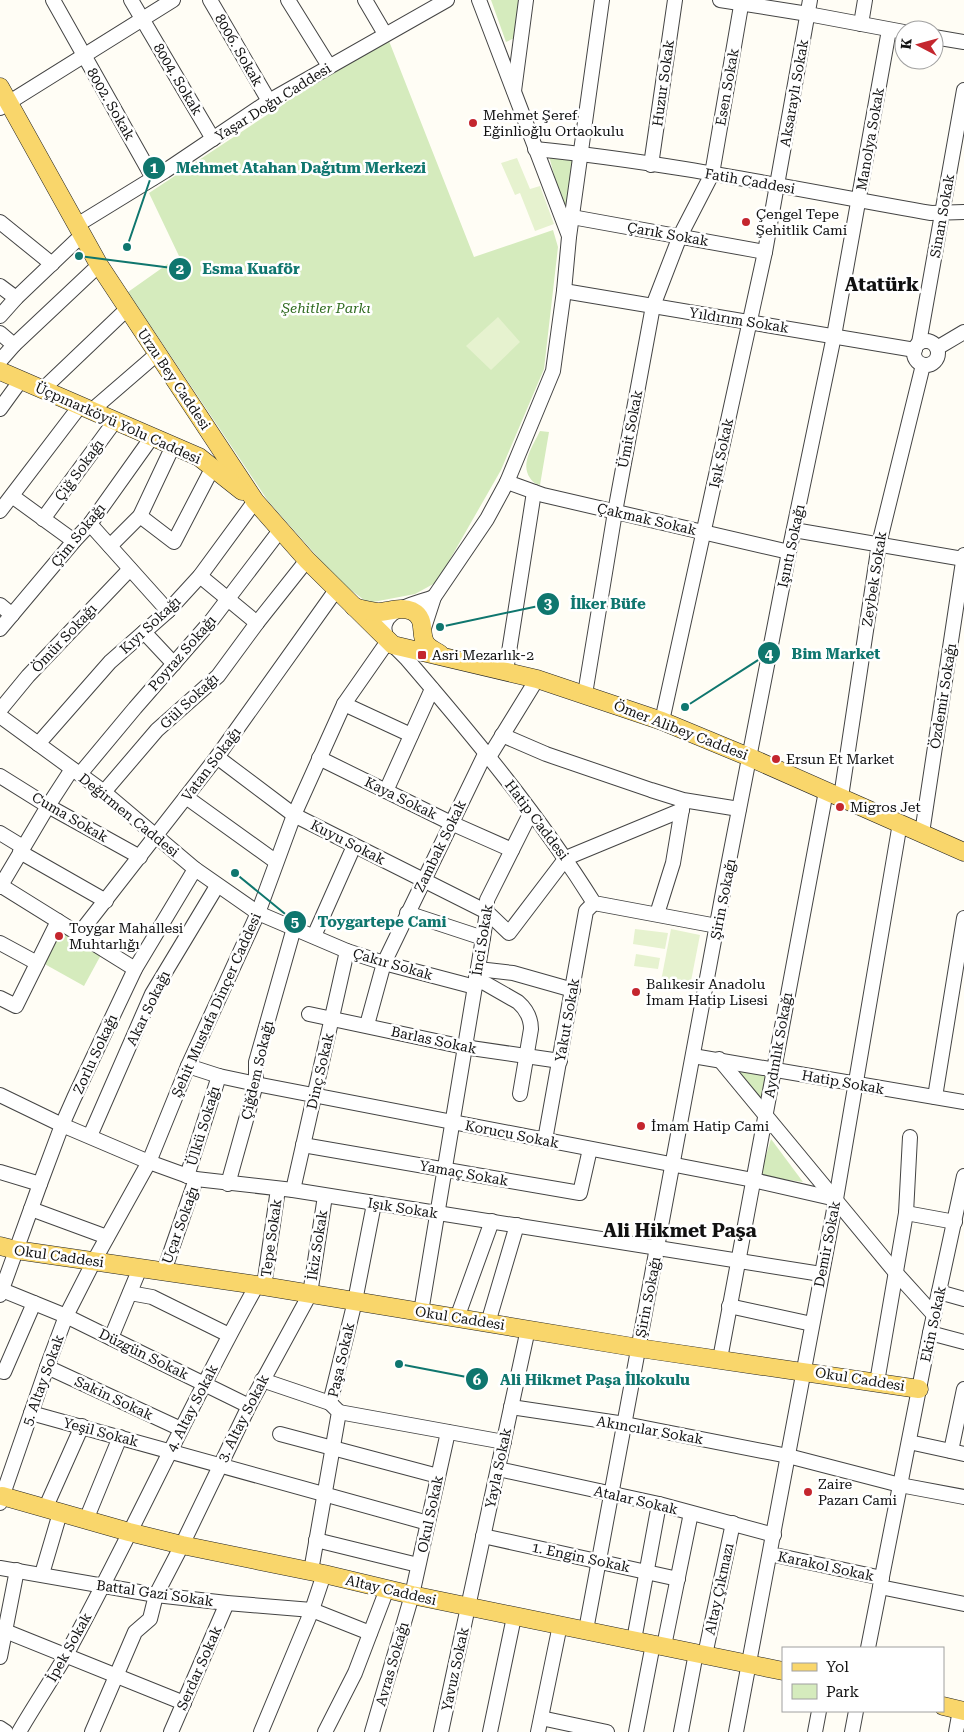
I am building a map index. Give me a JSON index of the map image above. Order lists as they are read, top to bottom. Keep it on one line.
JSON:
{"streets":{"main road":["Urzu Bey Caddesi","Üçpınarköyü Yolu Caddesi","Ömer Alibey Caddesi","Okul Caddesi","Altay Caddesi"],"street":["8006. Sokak","8004. Sokak","Huzur Sokak","Esen Sokak","Aksaraylı Sokak","Yaşar Doğu Caddesi","8002. Sokak","Manolya Sokak","Fatih Caddesi","Sinan Sokak","Çarık Sokak","Yıldırım Sokak","Ümit Sokak","Işık Sokak","Çiğ Sokağı","Çakmak Sokak","Çim Sokağı","Işıntı Sokağı","Zeybek Sokak","Kıyı Sokağı","Ömür Sokağı","Poyraz Sokağı","Özdemir Sokağı","Gül Sokağı","Vatan Sokağı","Kaya Sokak","Değirmen Caddesi","Cuma Sokak","Hatip Caddesi","Kuyu Sokak","Zambak Sokak","Şirin Sokağı","İnci Sokak","Çakır Sokak","Şehit Mustafa Dinçer Caddesi","Akar Sokağı","Yakut Sokak","Barlas Sokak","Aydınlık Sokağı","Zorlu Sokağı","Çiğdem Sokağı","Dinç Sokak","Hatip Sokak","Ülkü Sokağı","Korucu Sokak","Yamaç Sokak","Uçar Sokağı","Tepe Sokak","Demir Sokak","İkiz Sokak","Ekin Sokak","Düzgün Sokak","Paşa Sokak","5. Altay Sokak","Sakin Sokak","4. Altay Sokak","3. Altay Sokak","Akıncılar Sokak","Yeşil Sokak","Yayla Sokak","Atalar Sokak","Okul Sokak","1. Engin Sokak","Karakol Sokak","Altay Çıkmazı","Battal Gazi Sokak","İpek Sokak","Avras Sokağı","Serdar Sokak","Yavuz Sokak"]},"crossings":[["8006. Sokak","Yaşar Doğu Caddesi"],["8004. Sokak","Yaşar Doğu Caddesi"],["Huzur Sokak","Fatih Caddesi"],["Esen Sokak","Fatih Caddesi"],["Esen Sokak","Ümit Sokak"],["Aksaraylı Sokak","Fatih Caddesi"],["Aksaraylı Sokak","Işık Sokak"],["Yaşar Doğu Caddesi","8002. Sokak"],["Yaşar Doğu Caddesi","Urzu Bey Caddesi"],["Manolya Sokak","Fatih Caddesi"],["Manolya Sokak","Yıldırım Sokak"],["Manolya Sokak","Işıntı Sokağı"],["Fatih Caddesi","Sinan Sokak"],["Fatih Caddesi","Ümit Sokak"],["Fatih Caddesi","Işık Sokak"],["Sinan Sokak","Yıldırım Sokak"],["Sinan Sokak","Zeybek Sokak"],["Çarık Sokak","Ümit Sokak"],["Çarık Sokak","Işık Sokak"],["Yıldırım Sokak","Ümit Sokak"],["Yıldırım Sokak","Işık Sokak"],["Yıldırım Sokak","Işıntı Sokağı"],["Yıldırım Sokak","Zeybek Sokak"],["Urzu Bey Caddesi","Üçpınarköyü Yolu Caddesi"],["Urzu Bey Caddesi","Kıyı Sokağı"],["Urzu Bey Caddesi","Poyraz Sokağı"],["Urzu Bey Caddesi","Gül Sokağı"],["Urzu Bey Caddesi","Ömer Alibey Caddesi"],["Urzu Bey Caddesi","Vatan Sokağı"],["Urzu Bey Caddesi","Hatip Caddesi"],["Urzu Bey Caddesi","Şehit Mustafa Dinçer Caddesi"],["Üçpınarköyü Yolu Caddesi","Çiğ Sokağı"],["Üçpınarköyü Yolu Caddesi","Çim Sokağı"],["Üçpınarköyü Yolu Caddesi","Kıyı Sokağı"],["Ümit Sokak","Çakmak Sokak"],["Ümit Sokak","Ömer Alibey Caddesi"],["Işık Sokak","Çakmak Sokak"],["Işık Sokak","Ömer Alibey Caddesi"],["Işık Sokak","Şirin Sokağı"],["Işık Sokak","İnci Sokak"],["Işık Sokak","Şehit Mustafa Dinçer Caddesi"],["Işık Sokak","Akar Sokağı"],["Işık Sokak","Aydınlık Sokağı"],["Işık Sokak","Zorlu Sokağı"],["Işık Sokak","Çiğdem Sokağı"],["Işık Sokak","Dinç Sokak"],["Işık Sokak","Ülkü Sokağı"],["Işık Sokak","Uçar Sokağı"],["Işık Sokak","Tepe Sokak"],["Işık Sokak","Demir Sokak"],["Işık Sokak","İkiz Sokak"],["Işık Sokak","Paşa Sokak"],["Çakmak Sokak","Işıntı Sokağı"],["Işıntı Sokağı","Ömer Alibey Caddesi"],["Işıntı Sokağı","Şirin Sokağı"],["Zeybek Sokak","Ömer Alibey Caddesi"],["Zeybek Sokak","Aydınlık Sokağı"],["Kıyı Sokağı","Değirmen Caddesi"],["Poyraz Sokağı","Değirmen Caddesi"],["Poyraz Sokağı","Cuma Sokak"],["Özdemir Sokağı","Ömer Alibey Caddesi"],["Gül Sokağı","Değirmen Caddesi"],["Ömer Alibey Caddesi","Hatip Caddesi"],["Ömer Alibey Caddesi","Zambak Sokak"],["Ömer Alibey Caddesi","Şirin Sokağı"],["Ömer Alibey Caddesi","Şehit Mustafa Dinçer Caddesi"],["Ömer Alibey Caddesi","Aydınlık Sokağı"],["Ömer Alibey Caddesi","Demir Sokak"],["Vatan Sokağı","Değirmen Caddesi"],["Vatan Sokağı","Cuma Sokak"],["Vatan Sokağı","Kuyu Sokak"],["Kaya Sokak","Zambak Sokak"],["Kaya Sokak","İnci Sokak"],["Kaya Sokak","Şehit Mustafa Dinçer Caddesi"],["Değirmen Caddesi","Çakır Sokak"],["Değirmen Caddesi","Şehit Mustafa Dinçer Caddesi"],["Değirmen Caddesi","Akar Sokağı"],["Değirmen Caddesi","Zorlu Sokağı"],["Hatip Caddesi","Kuyu Sokak"],["Hatip Caddesi","Zambak Sokak"],["Hatip Caddesi","İnci Sokak"],["Hatip Caddesi","Şehit Mustafa Dinçer Caddesi"],["Hatip Caddesi","Yakut Sokak"],["Kuyu Sokak","Zambak Sokak"],["Kuyu Sokak","İnci Sokak"],["Kuyu Sokak","Şehit Mustafa Dinçer Caddesi"],["Zambak Sokak","Çakır Sokak"],["Zambak Sokak","Barlas Sokak"],["Şirin Sokağı","Hatip Sokak"],["Şirin Sokağı","Korucu Sokak"],["Şirin Sokağı","Okul Caddesi"],["Şirin Sokağı","Akıncılar Sokak"],["Şirin Sokağı","Atalar Sokak"],["Şirin Sokağı","1. Engin Sokak"],["Şirin Sokağı","Altay Caddesi"],["İnci Sokak","Çakır Sokak"],["İnci Sokak","Barlas Sokak"],["İnci Sokak","Korucu Sokak"],["İnci Sokak","Yamaç Sokak"],["İnci Sokak","Okul Caddesi"],["Çakır Sokak","Şehit Mustafa Dinçer Caddesi"],["Çakır Sokak","Çiğdem Sokağı"],["Çakır Sokak","Dinç Sokak"],["Şehit Mustafa Dinçer Caddesi","Korucu Sokak"],["Şehit Mustafa Dinçer Caddesi","Okul Caddesi"],["Şehit Mustafa Dinçer Caddesi","5. Altay Sokak"],["Yakut Sokak","Barlas Sokak"],["Yakut Sokak","Korucu Sokak"],["Barlas Sokak","Dinç Sokak"],["Aydınlık Sokağı","Hatip Sokak"],["Aydınlık Sokağı","Korucu Sokak"],["Aydınlık Sokağı","Okul Caddesi"],["Zorlu Sokağı","Okul Caddesi"],["Zorlu Sokağı","Düzgün Sokak"],["Çiğdem Sokağı","Korucu Sokak"],["Dinç Sokak","Korucu Sokak"],["Dinç Sokak","Yamaç Sokak"],["Hatip Sokak","Demir Sokak"],["Ülkü Sokağı","Korucu Sokak"],["Ülkü Sokağı","Uçar Sokağı"],["Korucu Sokak","Yamaç Sokak"],["Korucu Sokak","Demir Sokak"],["Uçar Sokağı","Okul Caddesi"],["Tepe Sokak","Okul Caddesi"],["Tepe Sokak","4. Altay Sokak"],["Demir Sokak","Okul Caddesi"],["Demir Sokak","Akıncılar Sokak"],["Demir Sokak","Atalar Sokak"],["Demir Sokak","Karakol Sokak"],["Demir Sokak","Altay Caddesi"],["İkiz Sokak","Okul Caddesi"],["İkiz Sokak","3. Altay Sokak"],["Okul Caddesi","Ekin Sokak"],["Okul Caddesi","Paşa Sokak"],["Okul Caddesi","5. Altay Sokak"],["Okul Caddesi","4. Altay Sokak"],["Okul Caddesi","3. Altay Sokak"],["Okul Caddesi","Yayla Sokak"],["Ekin Sokak","Akıncılar Sokak"],["Ekin Sokak","Karakol Sokak"],["Düzgün Sokak","5. Altay Sokak"],["Düzgün Sokak","4. Altay Sokak"],["Düzgün Sokak","3. Altay Sokak"],["Paşa Sokak","Yeşil Sokak"],["Paşa Sokak","Altay Caddesi"],["Paşa Sokak","Battal Gazi Sokak"],["5. Altay Sokak","Sakin Sokak"],["5. Altay Sokak","Yeşil Sokak"],["5. Altay Sokak","Altay Caddesi"],["Sakin Sokak","4. Altay Sokak"],["4. Altay Sokak","Yeşil Sokak"],["4. Altay Sokak","Altay Caddesi"],["4. Altay Sokak","İpek Sokak"],["3. Altay Sokak","Yeşil Sokak"],["3. Altay Sokak","Altay Caddesi"],["3. Altay Sokak","Battal Gazi Sokak"],["Akıncılar Sokak","Yayla Sokak"],["Yeşil Sokak","Okul Sokak"],["Yayla Sokak","Atalar Sokak"],["Yayla Sokak","1. Engin Sokak"],["Yayla Sokak","Altay Caddesi"],["Yayla Sokak","Yavuz Sokak"],["Atalar Sokak","Altay Çıkmazı"],["Okul Sokak","Altay Caddesi"],["Okul Sokak","Avras Sokağı"],["Altay Çıkmazı","Altay Caddesi"],["Altay Caddesi","İpek Sokak"],["Altay Caddesi","Avras Sokağı"],["Altay Caddesi","Yavuz Sokak"],["Battal Gazi Sokak","İpek Sokak"],["Battal Gazi Sokak","Serdar Sokak"]],"districts":["Atatürk","Ali Hikmet Paşa"],"parks":["Şehitler Parkı"],"places":{"other":["Mehmet Şeref Eğinlioğlu Ortaokulu","Çengel Tepe Şehitlik Cami","Mehmet Atahan Dağıtım Merkezi","Esma Kuaför","İlker Büfe","Bim Market","Ersun Et Market","Migros Jet","Toygartepe Cami","Toygar Mahallesi Muhtarlığı","Balıkesir Anadolu İmam Hatip Lisesi","İmam Hatip Cami","Ali Hikmet Paşa İlkokulu","Zaire Pazarı Cami"],"transit":["Asri Mezarlık-2"]},"legend":["Yol","Park"],"north":"left"}
